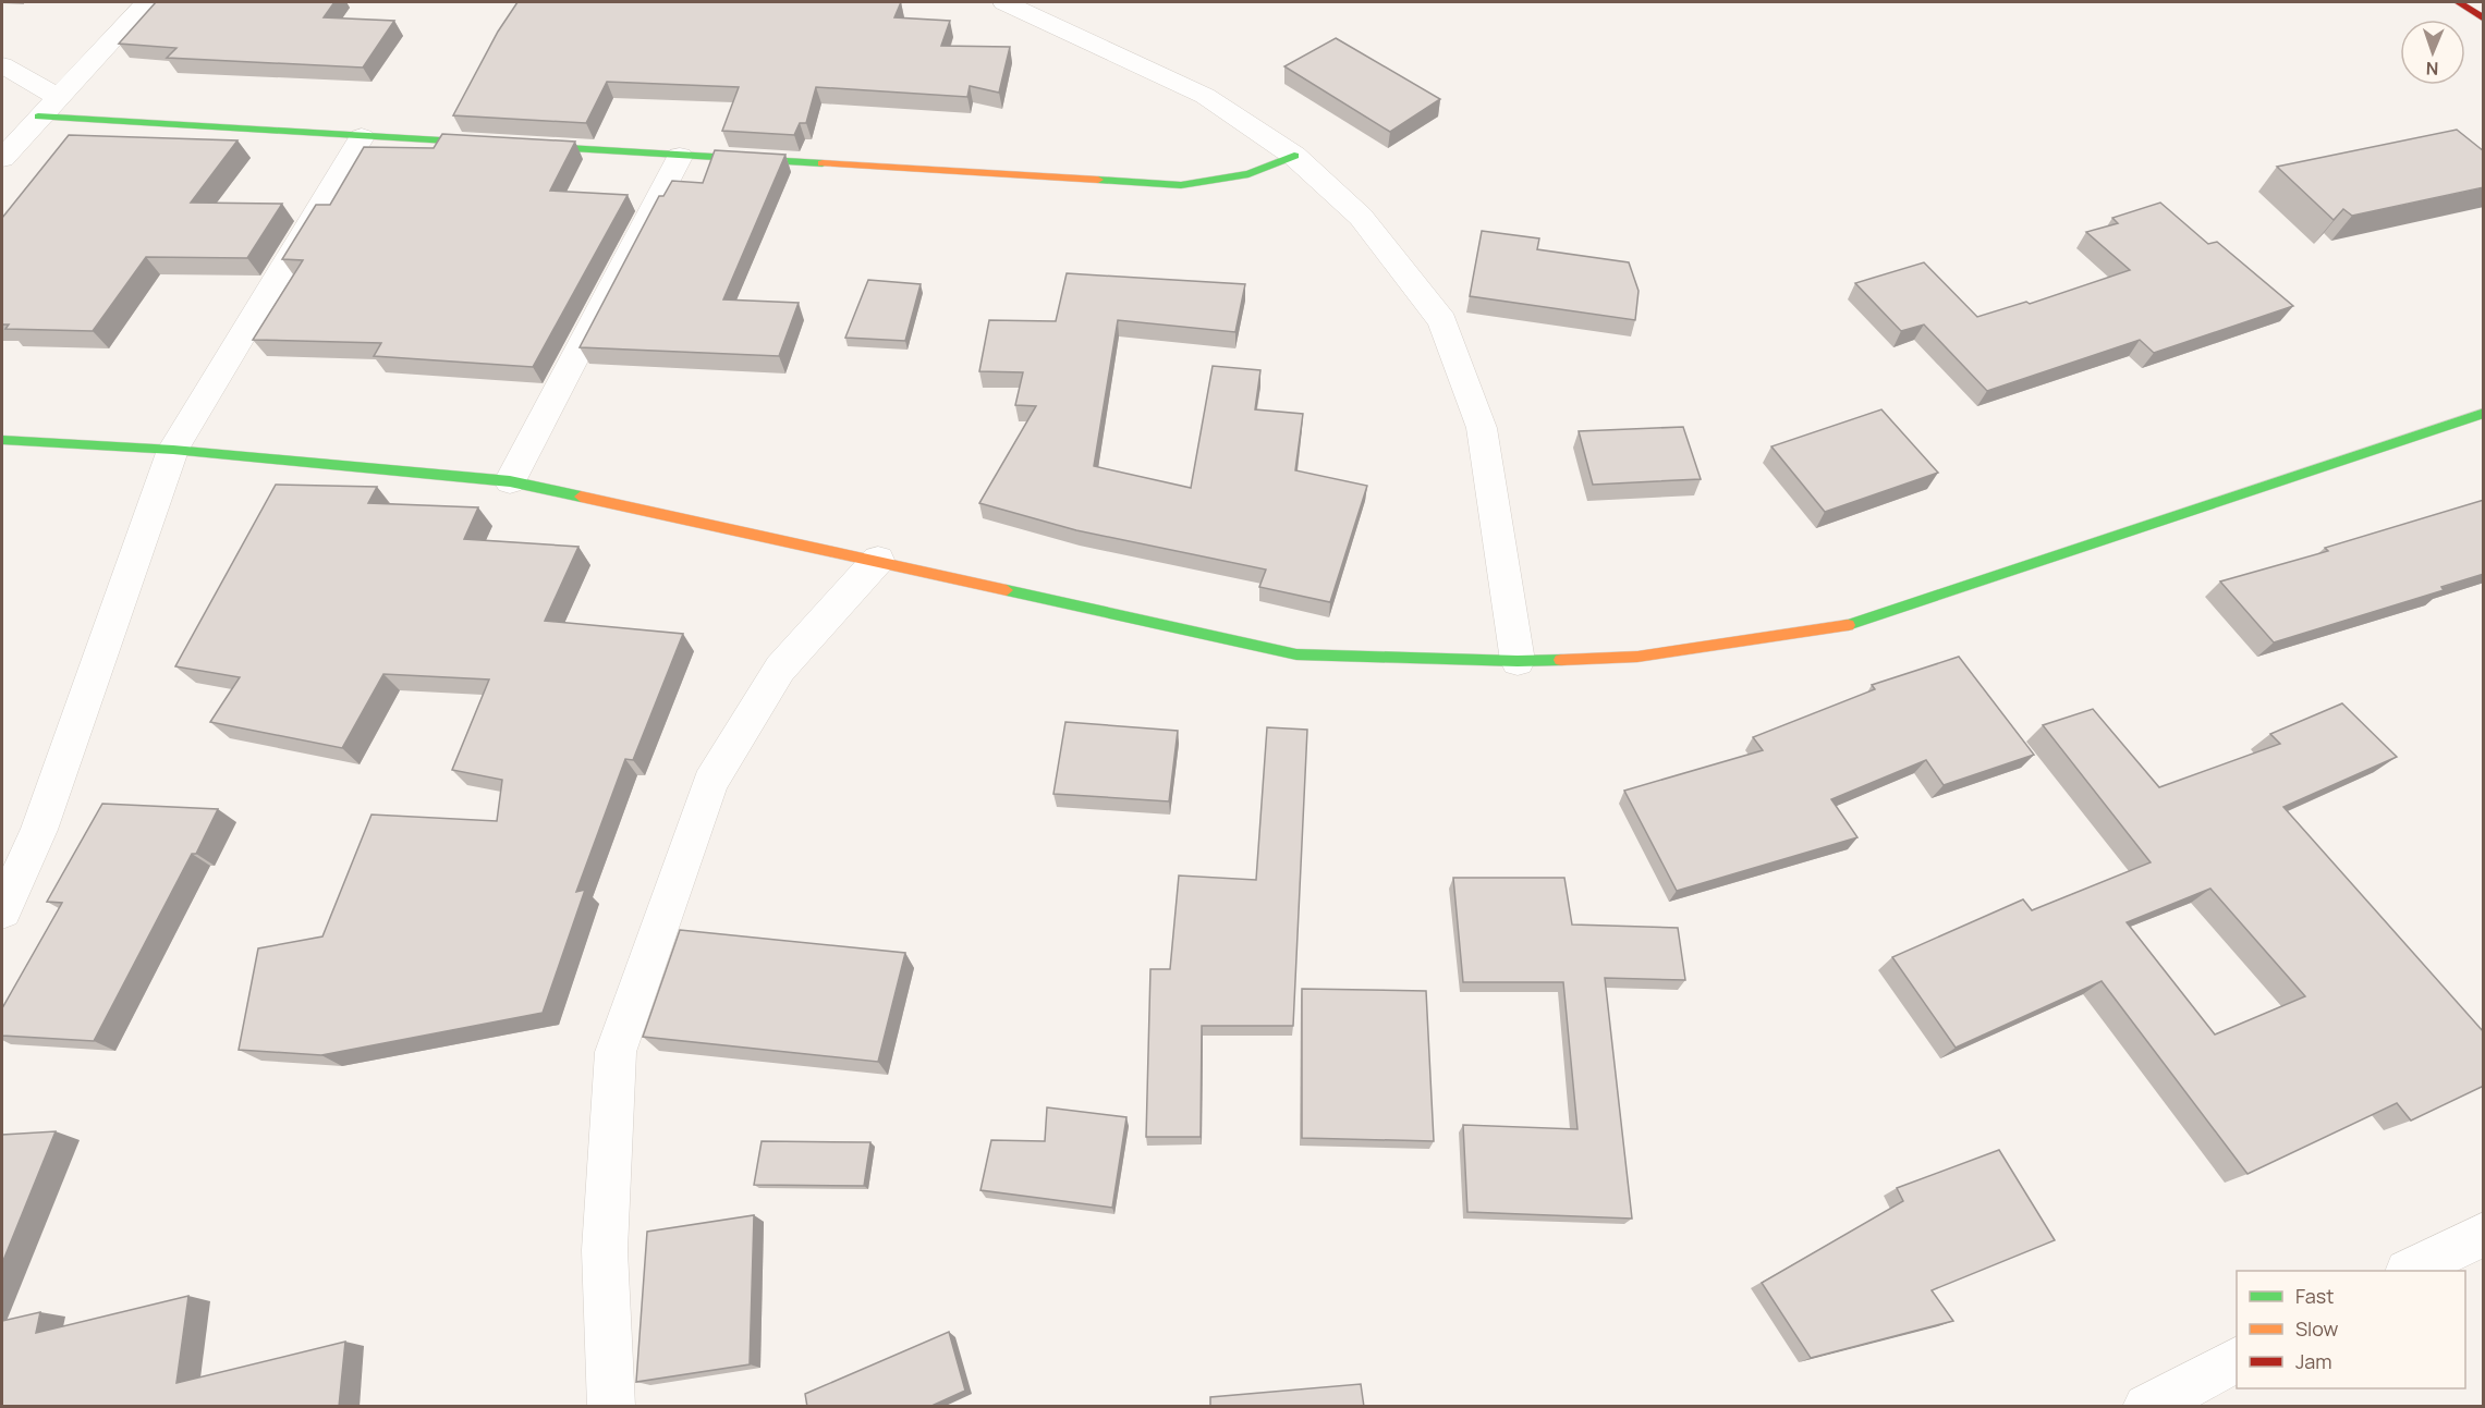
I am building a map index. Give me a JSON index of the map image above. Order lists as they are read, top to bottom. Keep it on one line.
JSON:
{"legend":["Fast","Slow","Jam"],"north":"bottom"}
